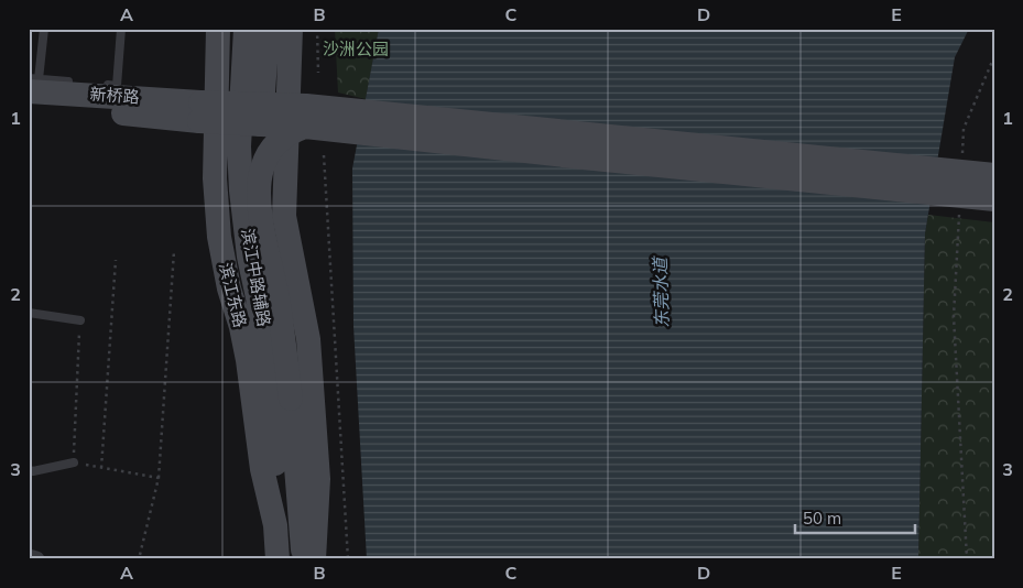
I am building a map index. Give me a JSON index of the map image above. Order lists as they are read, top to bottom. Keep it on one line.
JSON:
{"streets":{"main road":["新桥路","滨江中路辅路","滨江东路"]},"crossings":[["滨江中路辅路","滨江东路"]],"water":["东莞水道"],"parks":["沙洲公园"],"scale_bar":"50 m","grid":{"columns":["A","B","C","D","E"],"rows":["1","2","3"]}}
